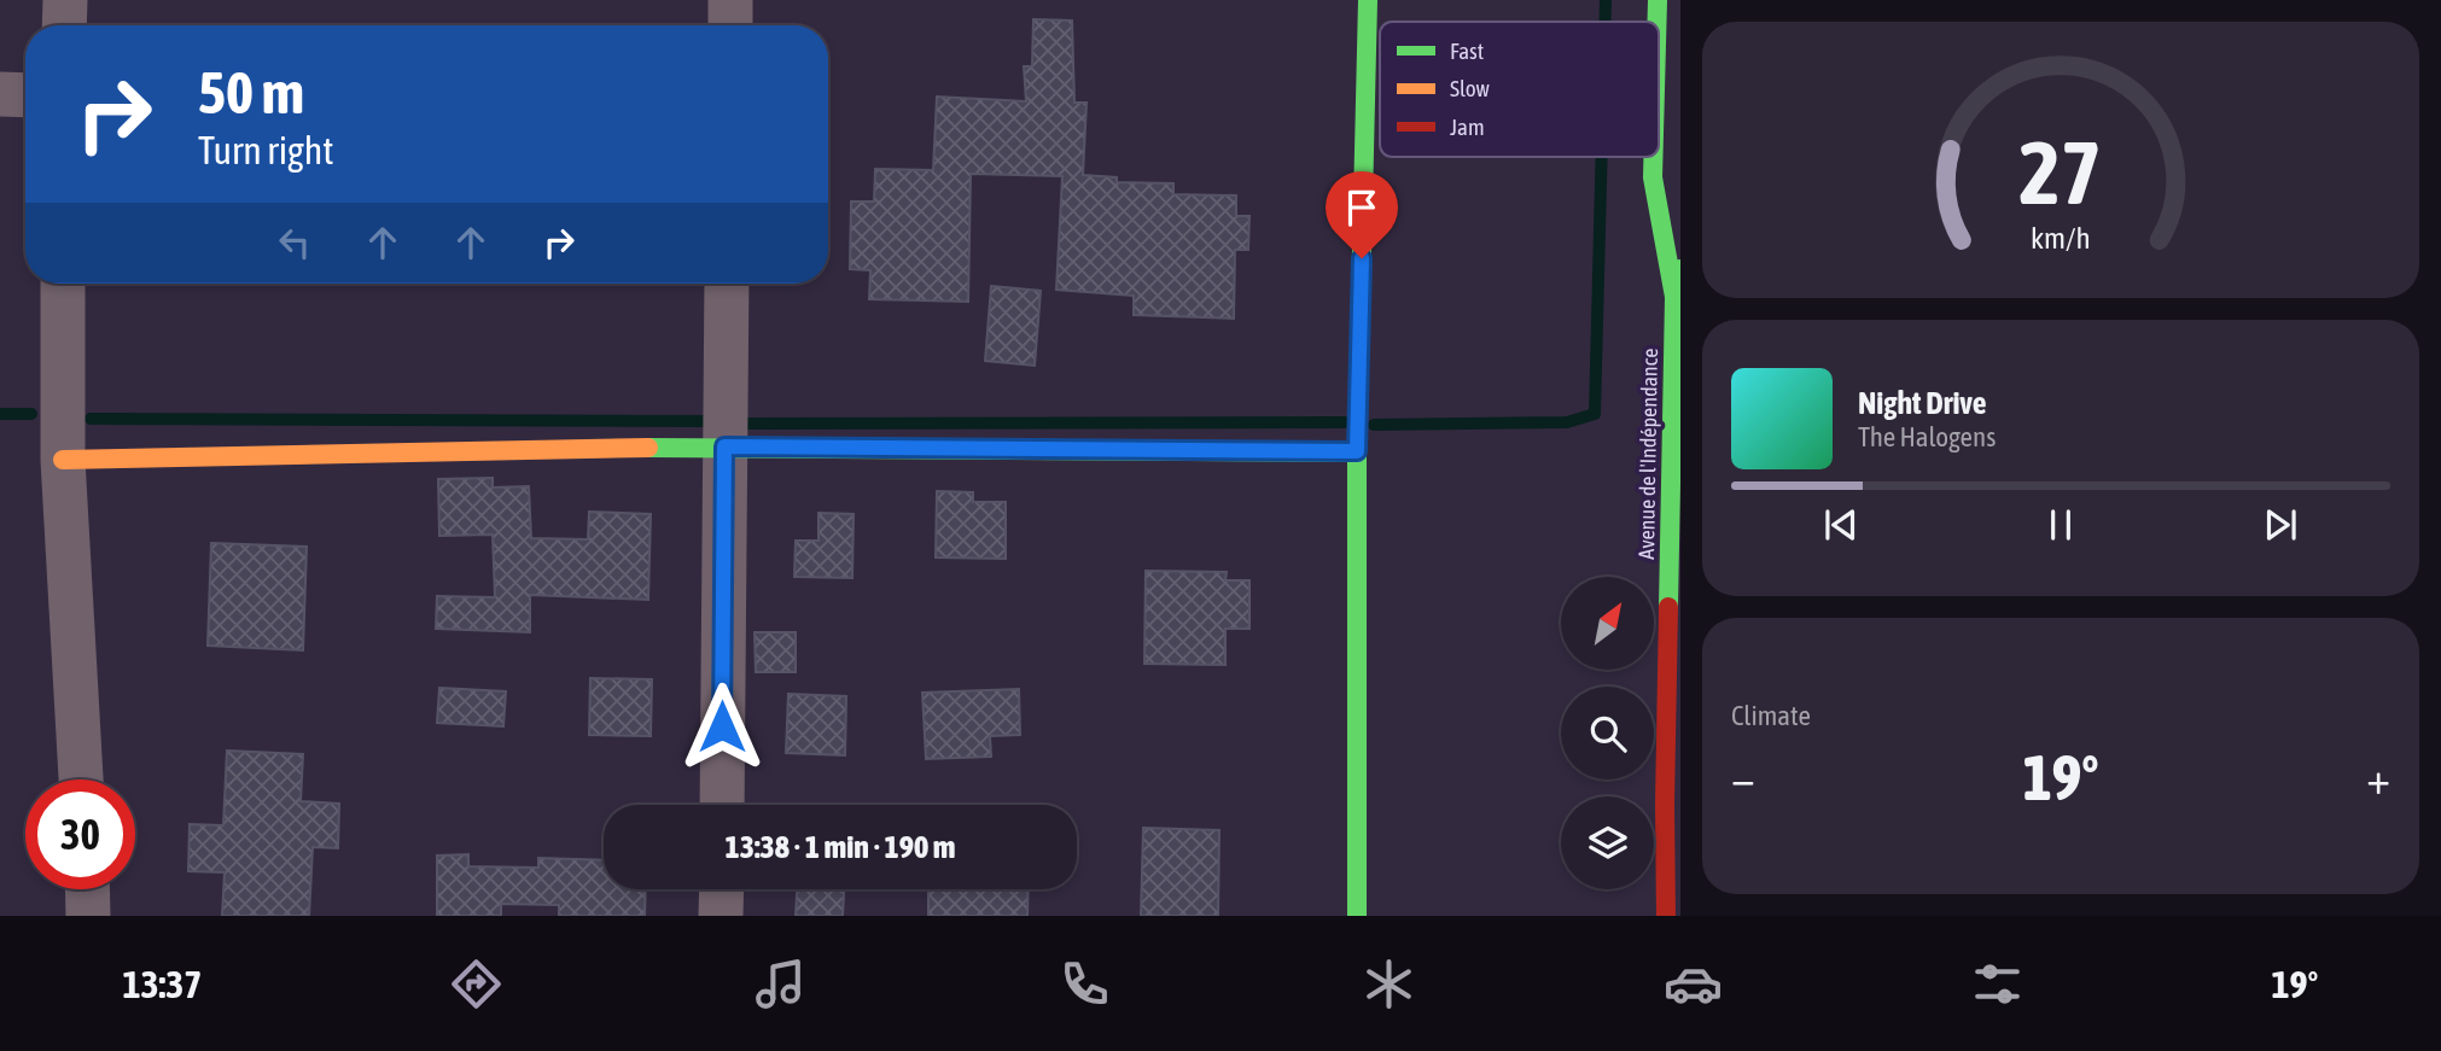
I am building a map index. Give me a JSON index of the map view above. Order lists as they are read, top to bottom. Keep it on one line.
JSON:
{"streets":{"street":["Avenue de l'Indépendance"]},"legend":["Fast","Slow","Jam"],"north":"top right","page":{"turn":["50 m","Turn right"],"song":["Night Drive","The Halogens"],"tile":"Climate","heat":["−","19°","+"],"limit":"30","trip":"13:38 · 1 min · 190 m","tabs":["13:37","19°"],"gauge":["27","km/h"]}}
